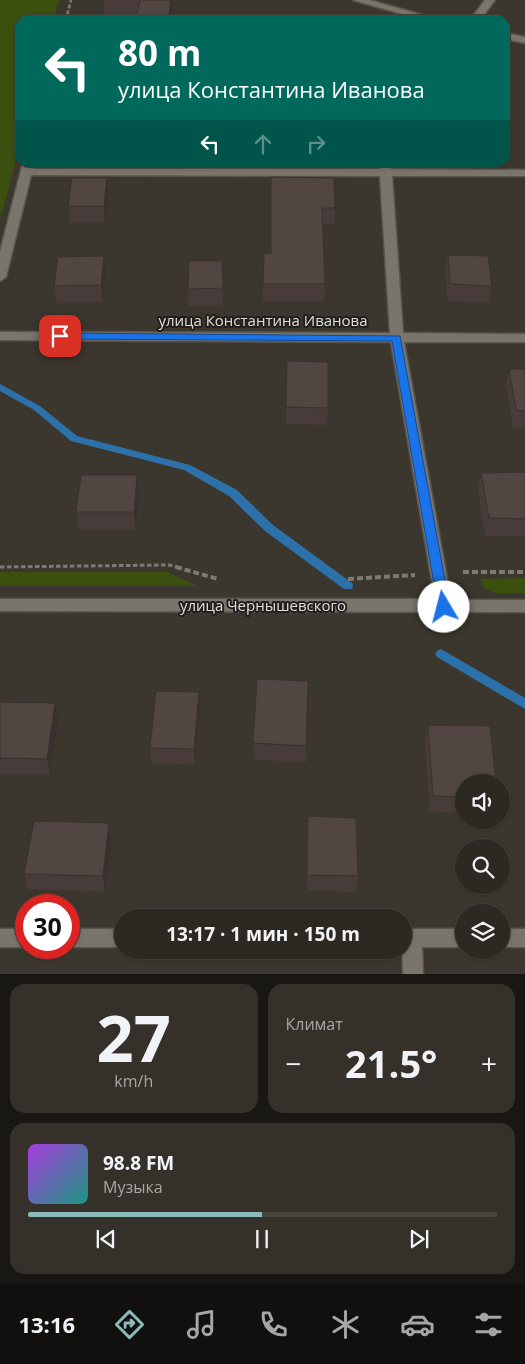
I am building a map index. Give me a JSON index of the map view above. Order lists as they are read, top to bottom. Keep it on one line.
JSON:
{"streets":{"street":["улица Константина Иванова","улица Чернышевского"]},"page":{"turn":["80 m","улица Константина Иванова"],"limit":"30","trip":"13:17 · 1 мин · 150 m","tile":[["27","km/h"],"Климат"],"heat":["−","21.5°","+"],"song":["98.8 FM","Музыка"],"tabs":"13:16"}}
